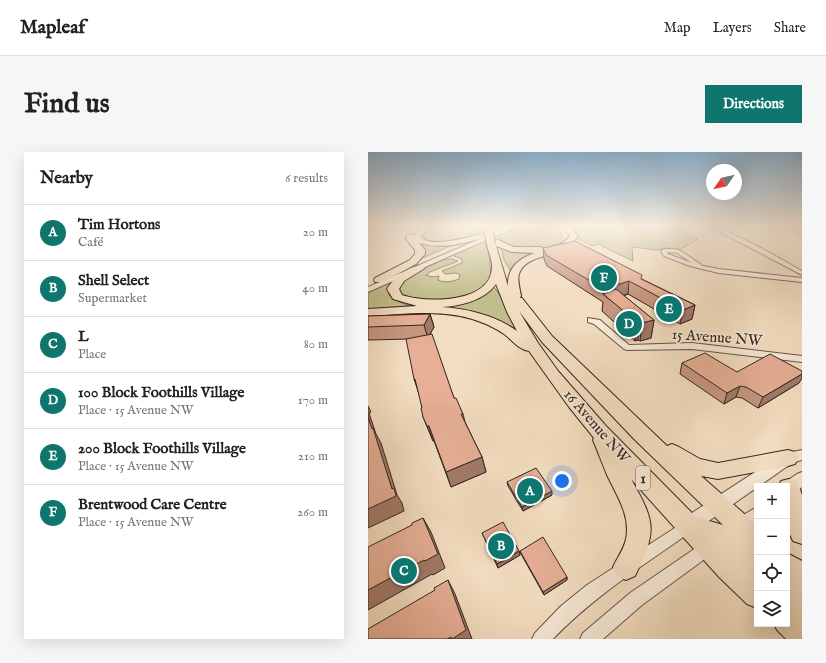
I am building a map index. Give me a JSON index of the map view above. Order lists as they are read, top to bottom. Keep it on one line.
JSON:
{"streets":{"highway":["16 Avenue NW","1"],"street":["15 Avenue NW"]},"north":"bottom left","page":{"header":"Mapleaf","nav":["Map","Layers","Share"],"buttons":"Directions","title":"Find us","heading":["Nearby","6 results"],"list":[{"mark":"A","name":"Tim Hortons","note":"Café","value":"20 m"},{"mark":"B","name":"Shell Select","note":"Supermarket","value":"40 m"},{"mark":"C","name":"L","note":"Place","value":"80 m"},{"mark":"D","name":"100 Block Foothills Village","note":"Place · 15 Avenue NW","value":"170 m"},{"mark":"E","name":"200 Block Foothills Village","note":"Place · 15 Avenue NW","value":"210 m"},{"mark":"F","name":"Brentwood Care Centre","note":"Place · 15 Avenue NW","value":"260 m"}],"pins":["F","E","D","A","B","C"],"map_buttons":["+","−"]}}
